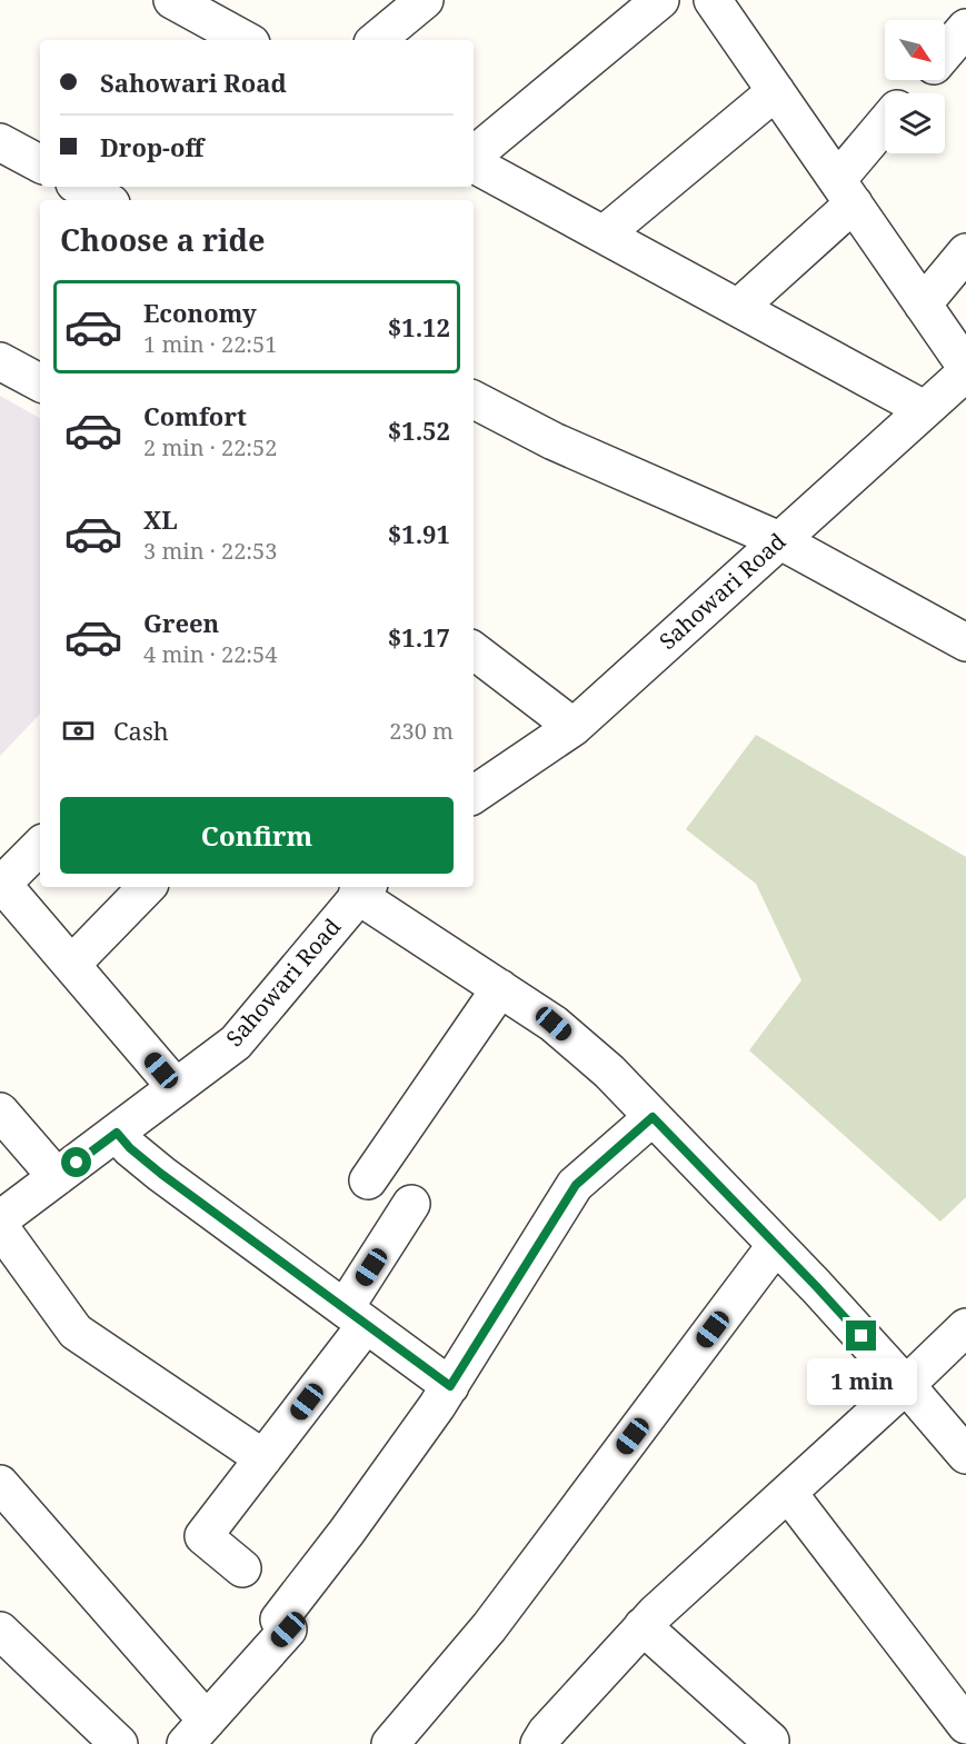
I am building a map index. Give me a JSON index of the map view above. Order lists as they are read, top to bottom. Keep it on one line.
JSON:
{"streets":{"street":["Sahowari Road"]},"north":"bottom right","page":{"banner":["Sahowari Road","Drop-off"],"heading":"Choose a ride","list":[{"name":"Economy","note":"1 min · 22:51","value":"$1.12"},{"name":"Comfort","note":"2 min · 22:52","value":"$1.52"},{"name":"XL","note":"3 min · 22:53","value":"$1.91"},{"name":"Green","note":"4 min · 22:54","value":"$1.17"}],"pay":["Cash","230 m"],"buttons":"Confirm","bubble":"1 min"}}
